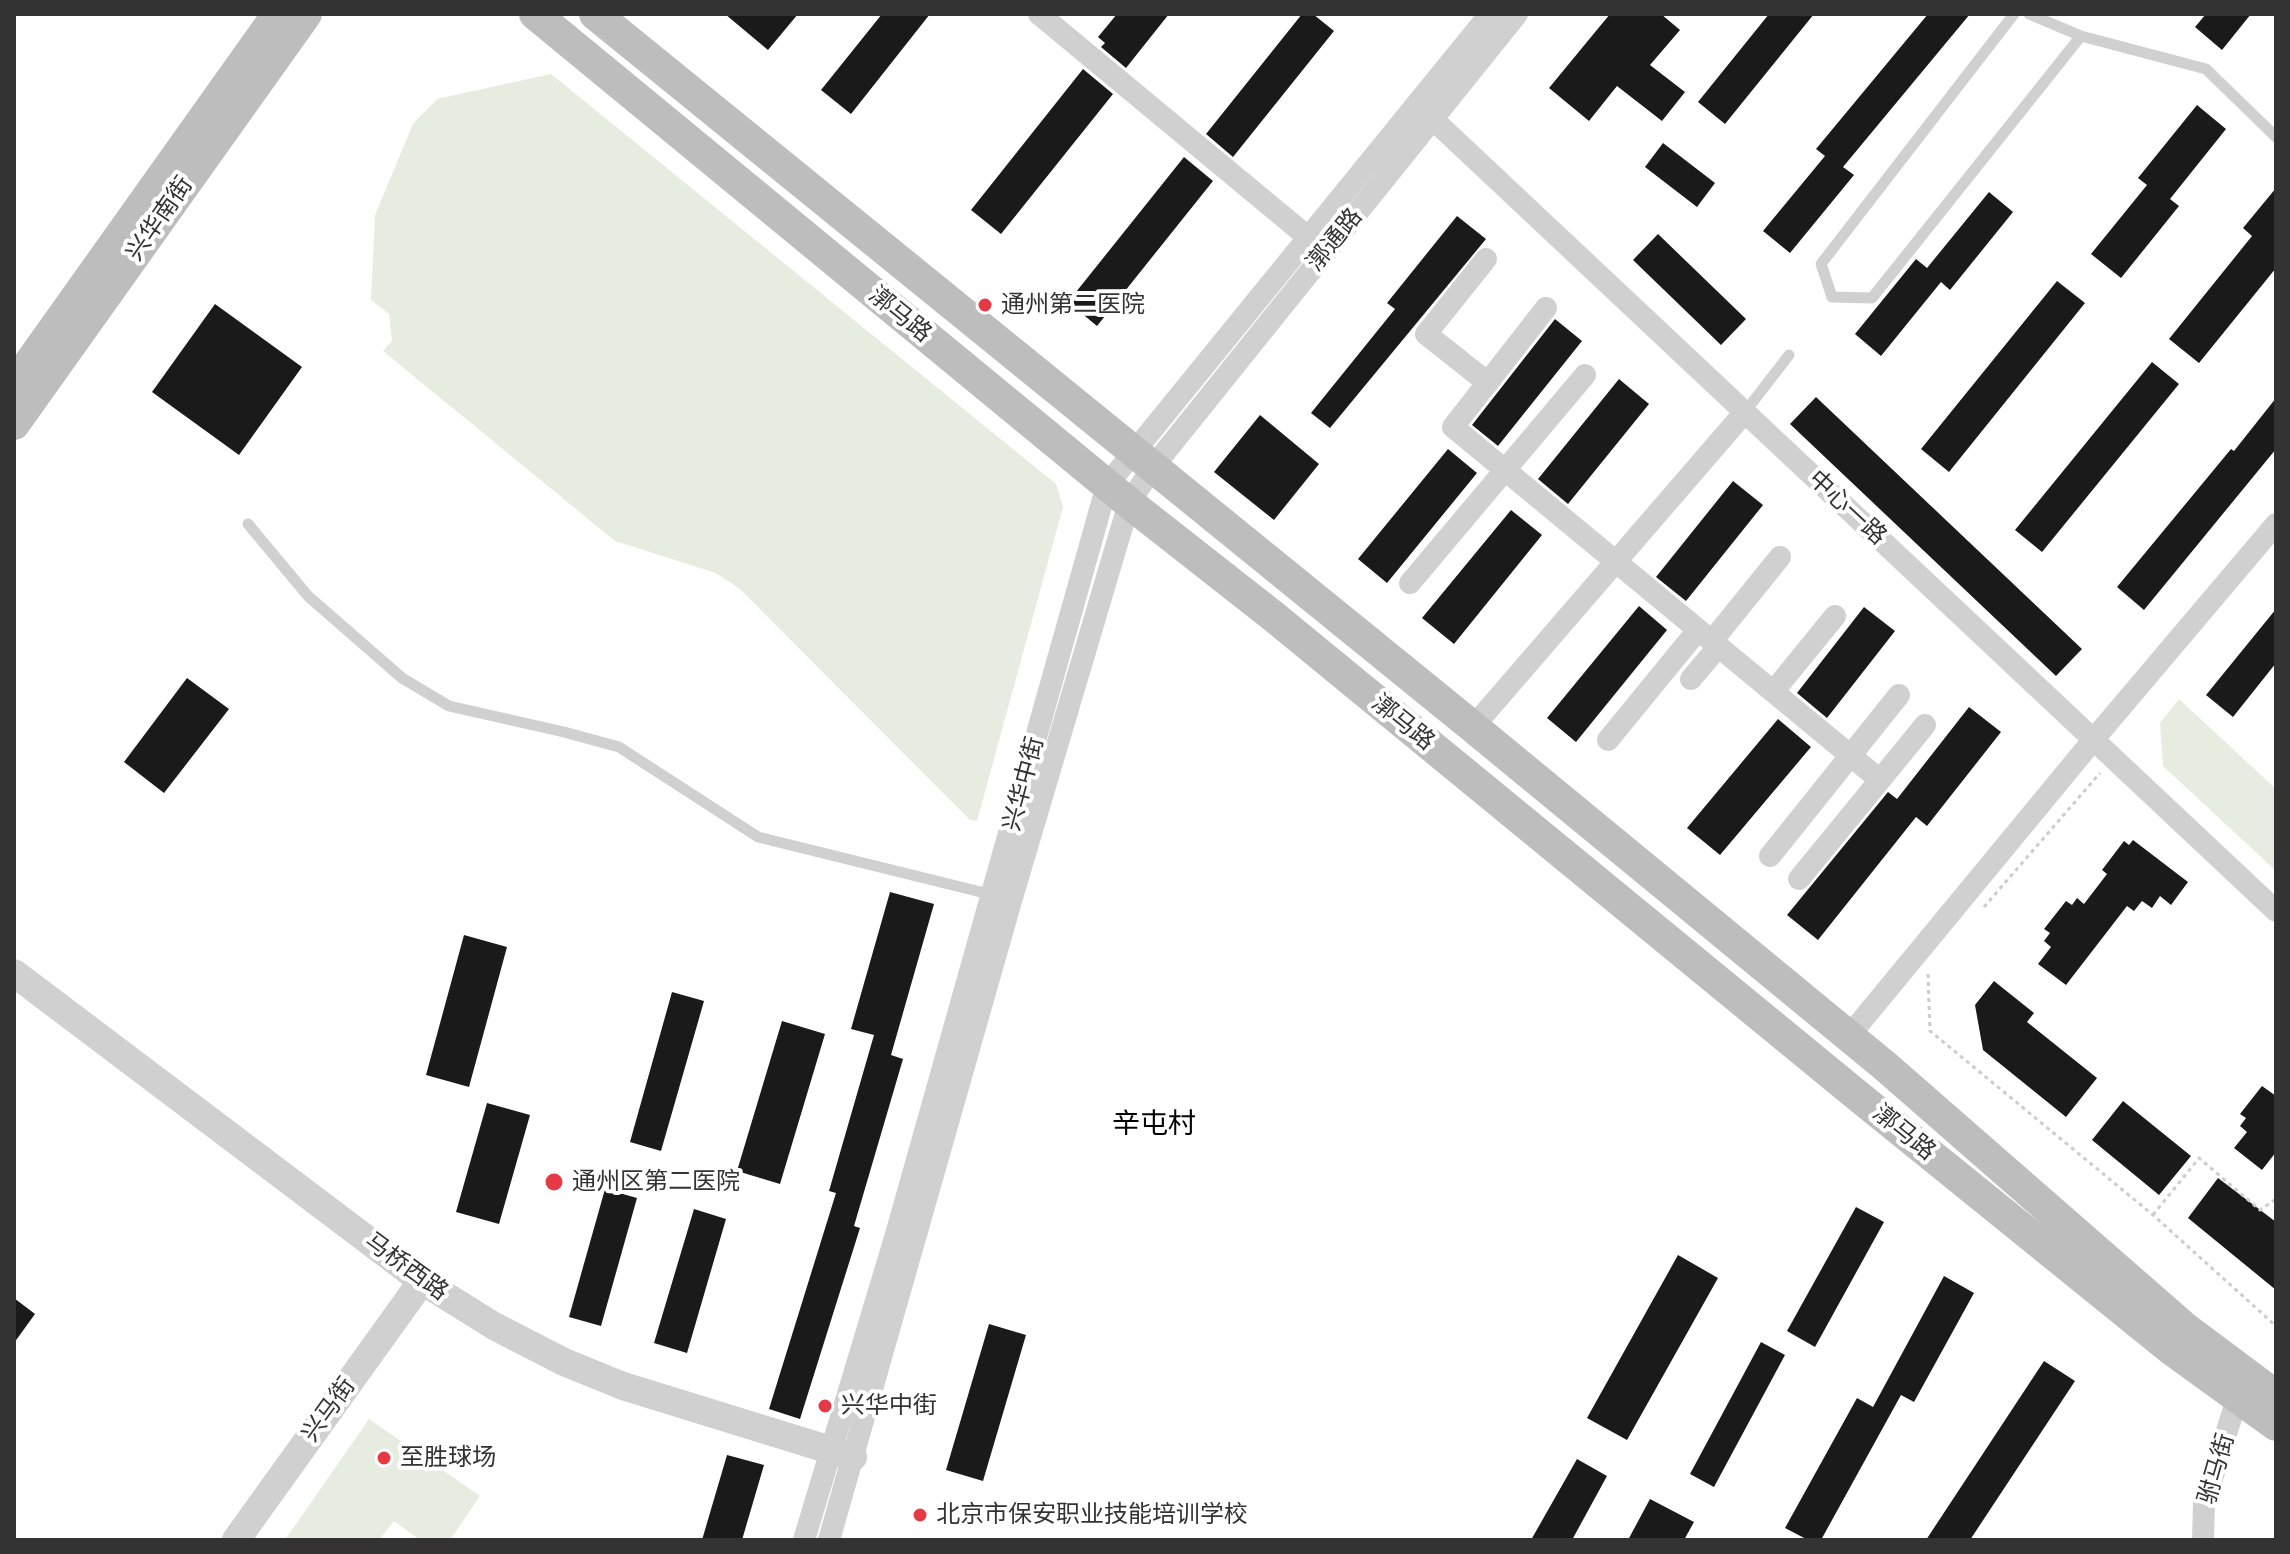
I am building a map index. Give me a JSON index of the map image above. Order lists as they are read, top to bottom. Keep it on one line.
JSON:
{"streets":{"main road":["兴华南街","漷马路"],"street":["漷通路","中心一路","兴华中街","马桥西路","兴马街","驸马街"]},"crossings":[["漷通路","漷马路"],["漷通路","中心一路"],["漷通路","兴华中街"],["漷马路","兴华中街"],["漷马路","驸马街"],["兴华中街","马桥西路"],["马桥西路","兴马街"]],"districts":["辛屯村"],"places":["通州第二医院","通州区第二医院","兴华中街","至胜球场","北京市保安职业技能培训学校"]}
